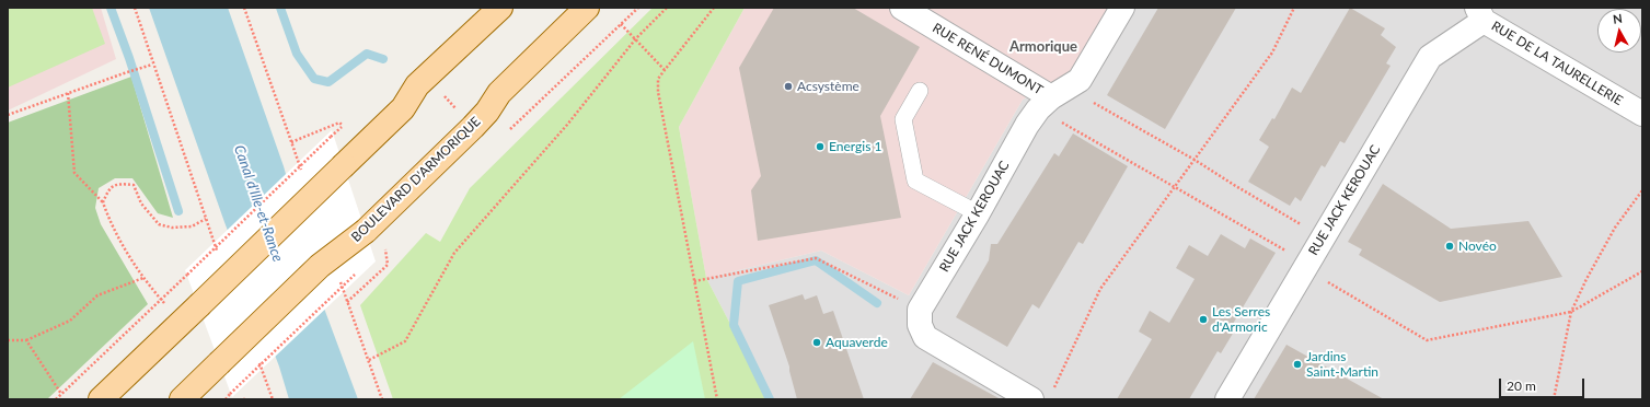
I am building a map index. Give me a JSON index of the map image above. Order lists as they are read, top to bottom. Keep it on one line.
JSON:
{"streets":{"main road":["BOULEVARD D'ARMORIQUE"],"street":["RUE RENÉ DUMONT","RUE DE LA TAURELLERIE","RUE JACK KEROUAC"]},"crossings":[["RUE RENÉ DUMONT","RUE JACK KEROUAC"],["RUE DE LA TAURELLERIE","RUE JACK KEROUAC"]],"districts":["Armorique"],"water":["Canal d'Ille-et-Rance"],"places":["Acsystème","Energis 1","Novéo","Les Serres d'Armoric","Aquaverde","Jardins Saint-Martin"],"scale_bar":"20 m","north":"top"}
